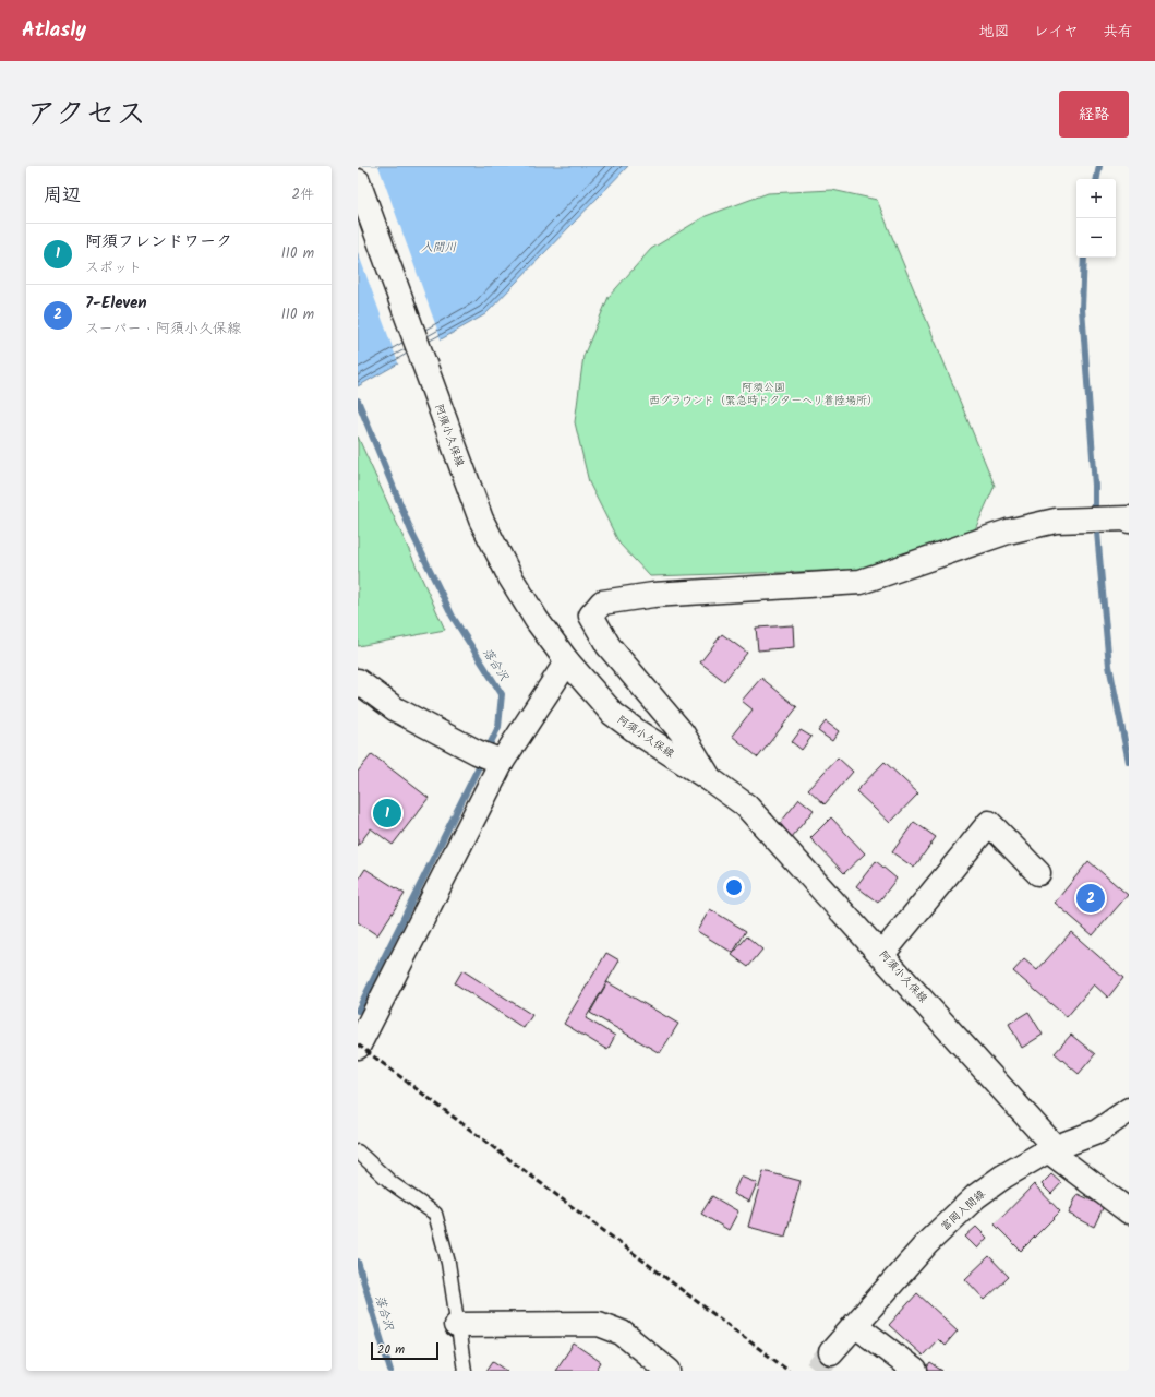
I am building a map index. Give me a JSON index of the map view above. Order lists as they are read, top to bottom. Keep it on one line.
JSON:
{"streets":{"street":["阿須小久保線","富岡入間線"]},"crossings":[["阿須小久保線","富岡入間線"]],"water":["入間川","落合沢"],"parks":["阿須公園 西グラウンド（緊急時ドクターヘリ着陸場所）"],"scale_bar":"20 m","page":{"header":"Atlasly","nav":["地図","レイヤ","共有"],"title":"アクセス","buttons":"経路","heading":["周辺","2件"],"map_buttons":["+","−"],"list":[{"mark":"1","name":"阿須フレンドワーク","note":"スポット","value":"110 m"},{"mark":"2","name":"7-Eleven","note":"スーパー · 阿須小久保線","value":"110 m"}],"pins":["1","2"],"scale":"20 m"}}
